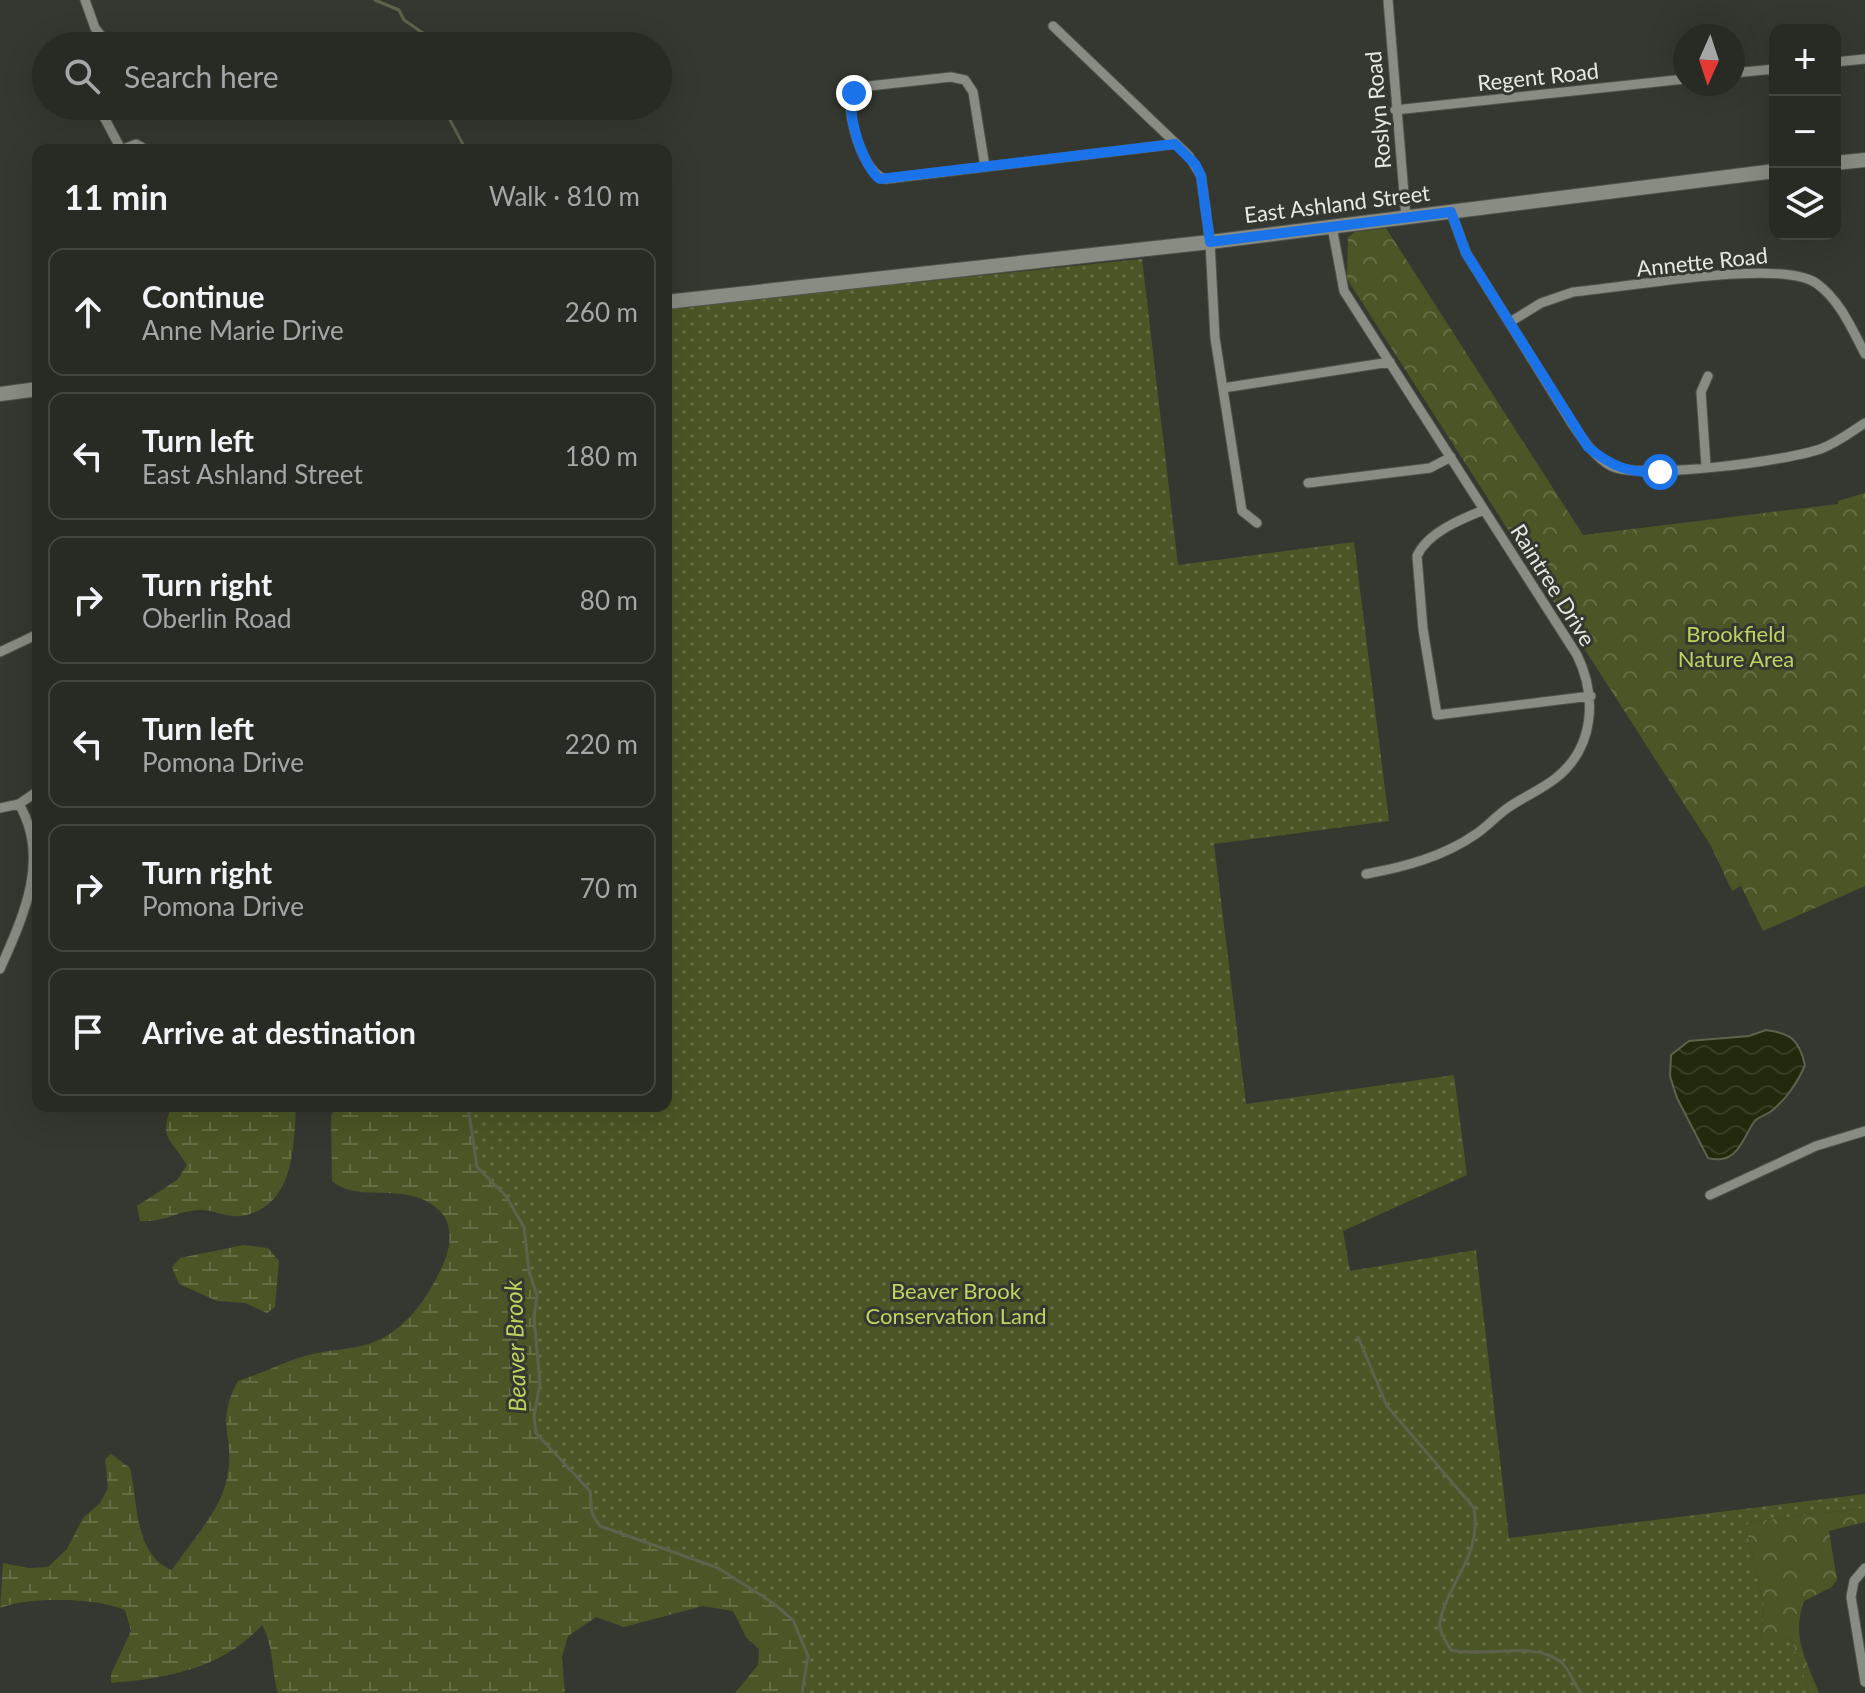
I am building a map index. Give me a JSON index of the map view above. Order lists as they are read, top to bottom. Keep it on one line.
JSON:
{"streets":{"main road":["East Ashland Street"],"street":["Regent Road","Roslyn Road","Annette Road","Raintree Drive"]},"crossings":[["Regent Road","Roslyn Road"],["Roslyn Road","East Ashland Street"],["East Ashland Street","Raintree Drive"]],"water":["Beaver Brook"],"parks":["Brookfield Nature Area","Beaver Brook Conservation Land"],"north":"bottom","page":{"map_buttons":["+","−"],"search":"Search here","heading":["11 min","Walk · 810 m"],"list":[["Continue","Anne Marie Drive","260 m"],["Turn left","East Ashland Street","180 m"],["Turn right","Oberlin Road","80 m"],["Turn left","Pomona Drive","220 m"],["Turn right","Pomona Drive","70 m"],"Arrive at destination"]}}
